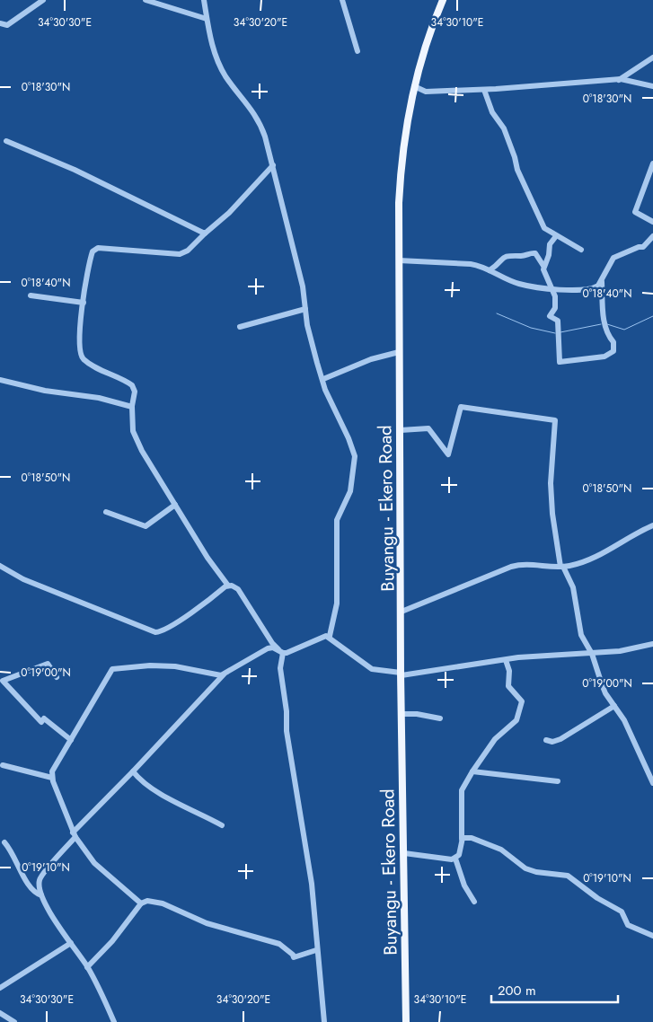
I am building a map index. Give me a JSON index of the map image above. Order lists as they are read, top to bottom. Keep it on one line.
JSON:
{"streets":{"main road":["Buyangu - Ekero Road"]},"scale_bar":"200 m","coordinates":["34°30'30\"E","34°30'20\"E","34°30'10\"E","0°18'30\"N","0°18'40\"N","0°18'50\"N","0°19'00\"N","0°19'10\"N"]}
